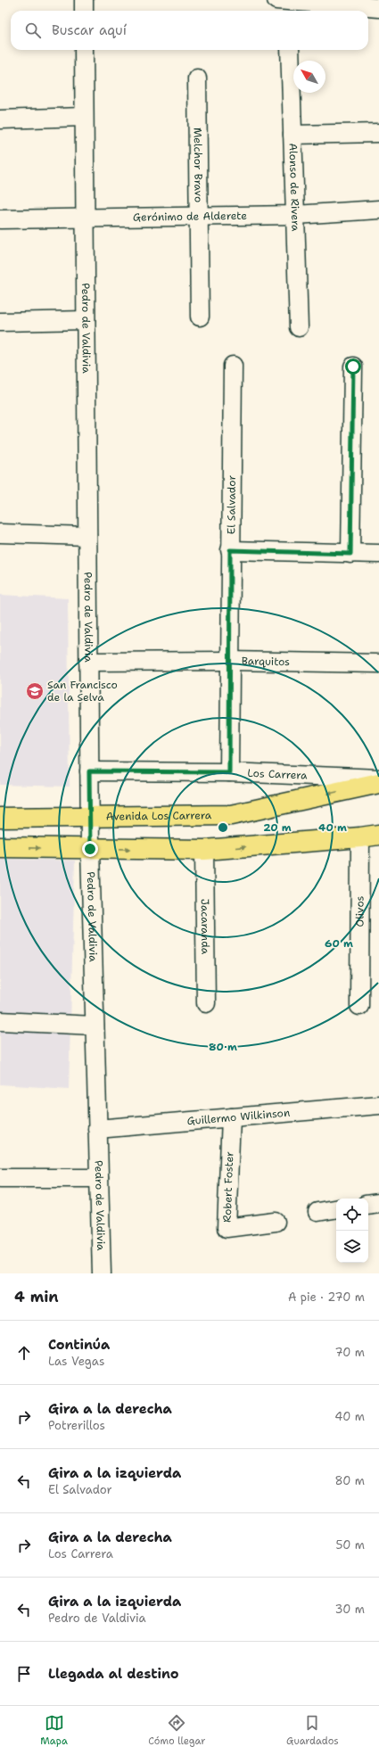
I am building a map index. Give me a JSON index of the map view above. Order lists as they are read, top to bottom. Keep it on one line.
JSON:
{"streets":{"main road":["Avenida Los Carrera"],"street":["Melchor Bravo","Alonso de Rivera","Gerónimo de Alderete","Pedro de Valdivia","El Salvador","Barquitos","Los Carrera","Olivos","Jacaranda","Guillermo Wilkinson","Robert Foster"]},"crossings":[["Melchor Bravo","Gerónimo de Alderete"],["Alonso de Rivera","Gerónimo de Alderete"],["Gerónimo de Alderete","Pedro de Valdivia"],["Pedro de Valdivia","Barquitos"],["Pedro de Valdivia","Los Carrera"],["Pedro de Valdivia","Avenida Los Carrera"],["Pedro de Valdivia","Guillermo Wilkinson"],["El Salvador","Barquitos"],["El Salvador","Los Carrera"],["Guillermo Wilkinson","Robert Foster"]],"places":{"school or university":["San Francisco de la Selva"]},"north":"top left","page":{"search":"Buscar aquí","heading":["4 min","A pie · 270 m"],"list":[["Continúa","Las Vegas","70 m"],["Gira a la derecha","Potrerillos","40 m"],["Gira a la izquierda","El Salvador","80 m"],["Gira a la derecha","Los Carrera","50 m"],["Gira a la izquierda","Pedro de Valdivia","30 m"],"Llegada al destino"],"nav":["Mapa","Cómo llegar","Guardados"]},"rings":["20 m","40 m","60 m","80 m"]}
